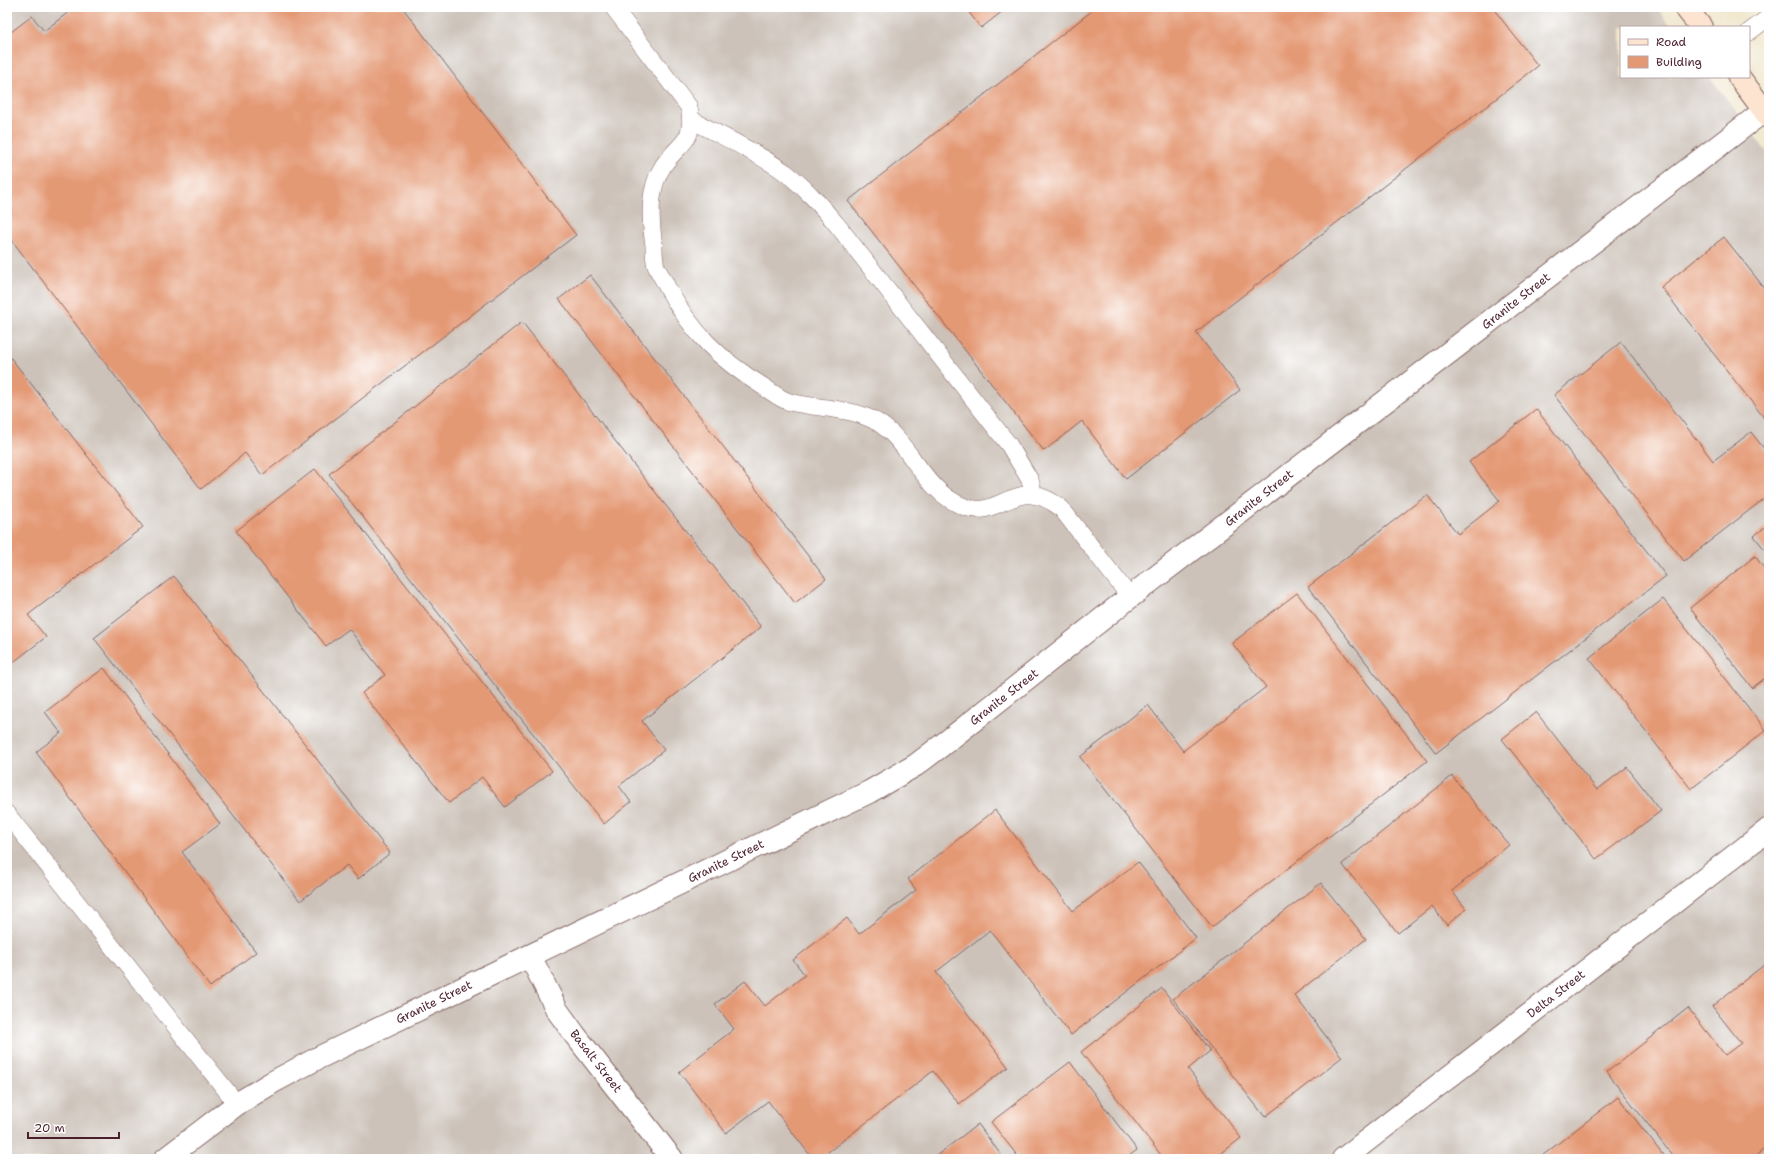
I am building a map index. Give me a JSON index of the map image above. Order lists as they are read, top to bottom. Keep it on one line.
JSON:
{"streets":{"street":["Granite Street","Delta Street","Basalt Street"]},"crossings":[["Granite Street","Basalt Street"]],"legend":["Road","Building"],"scale_bar":"20 m"}
